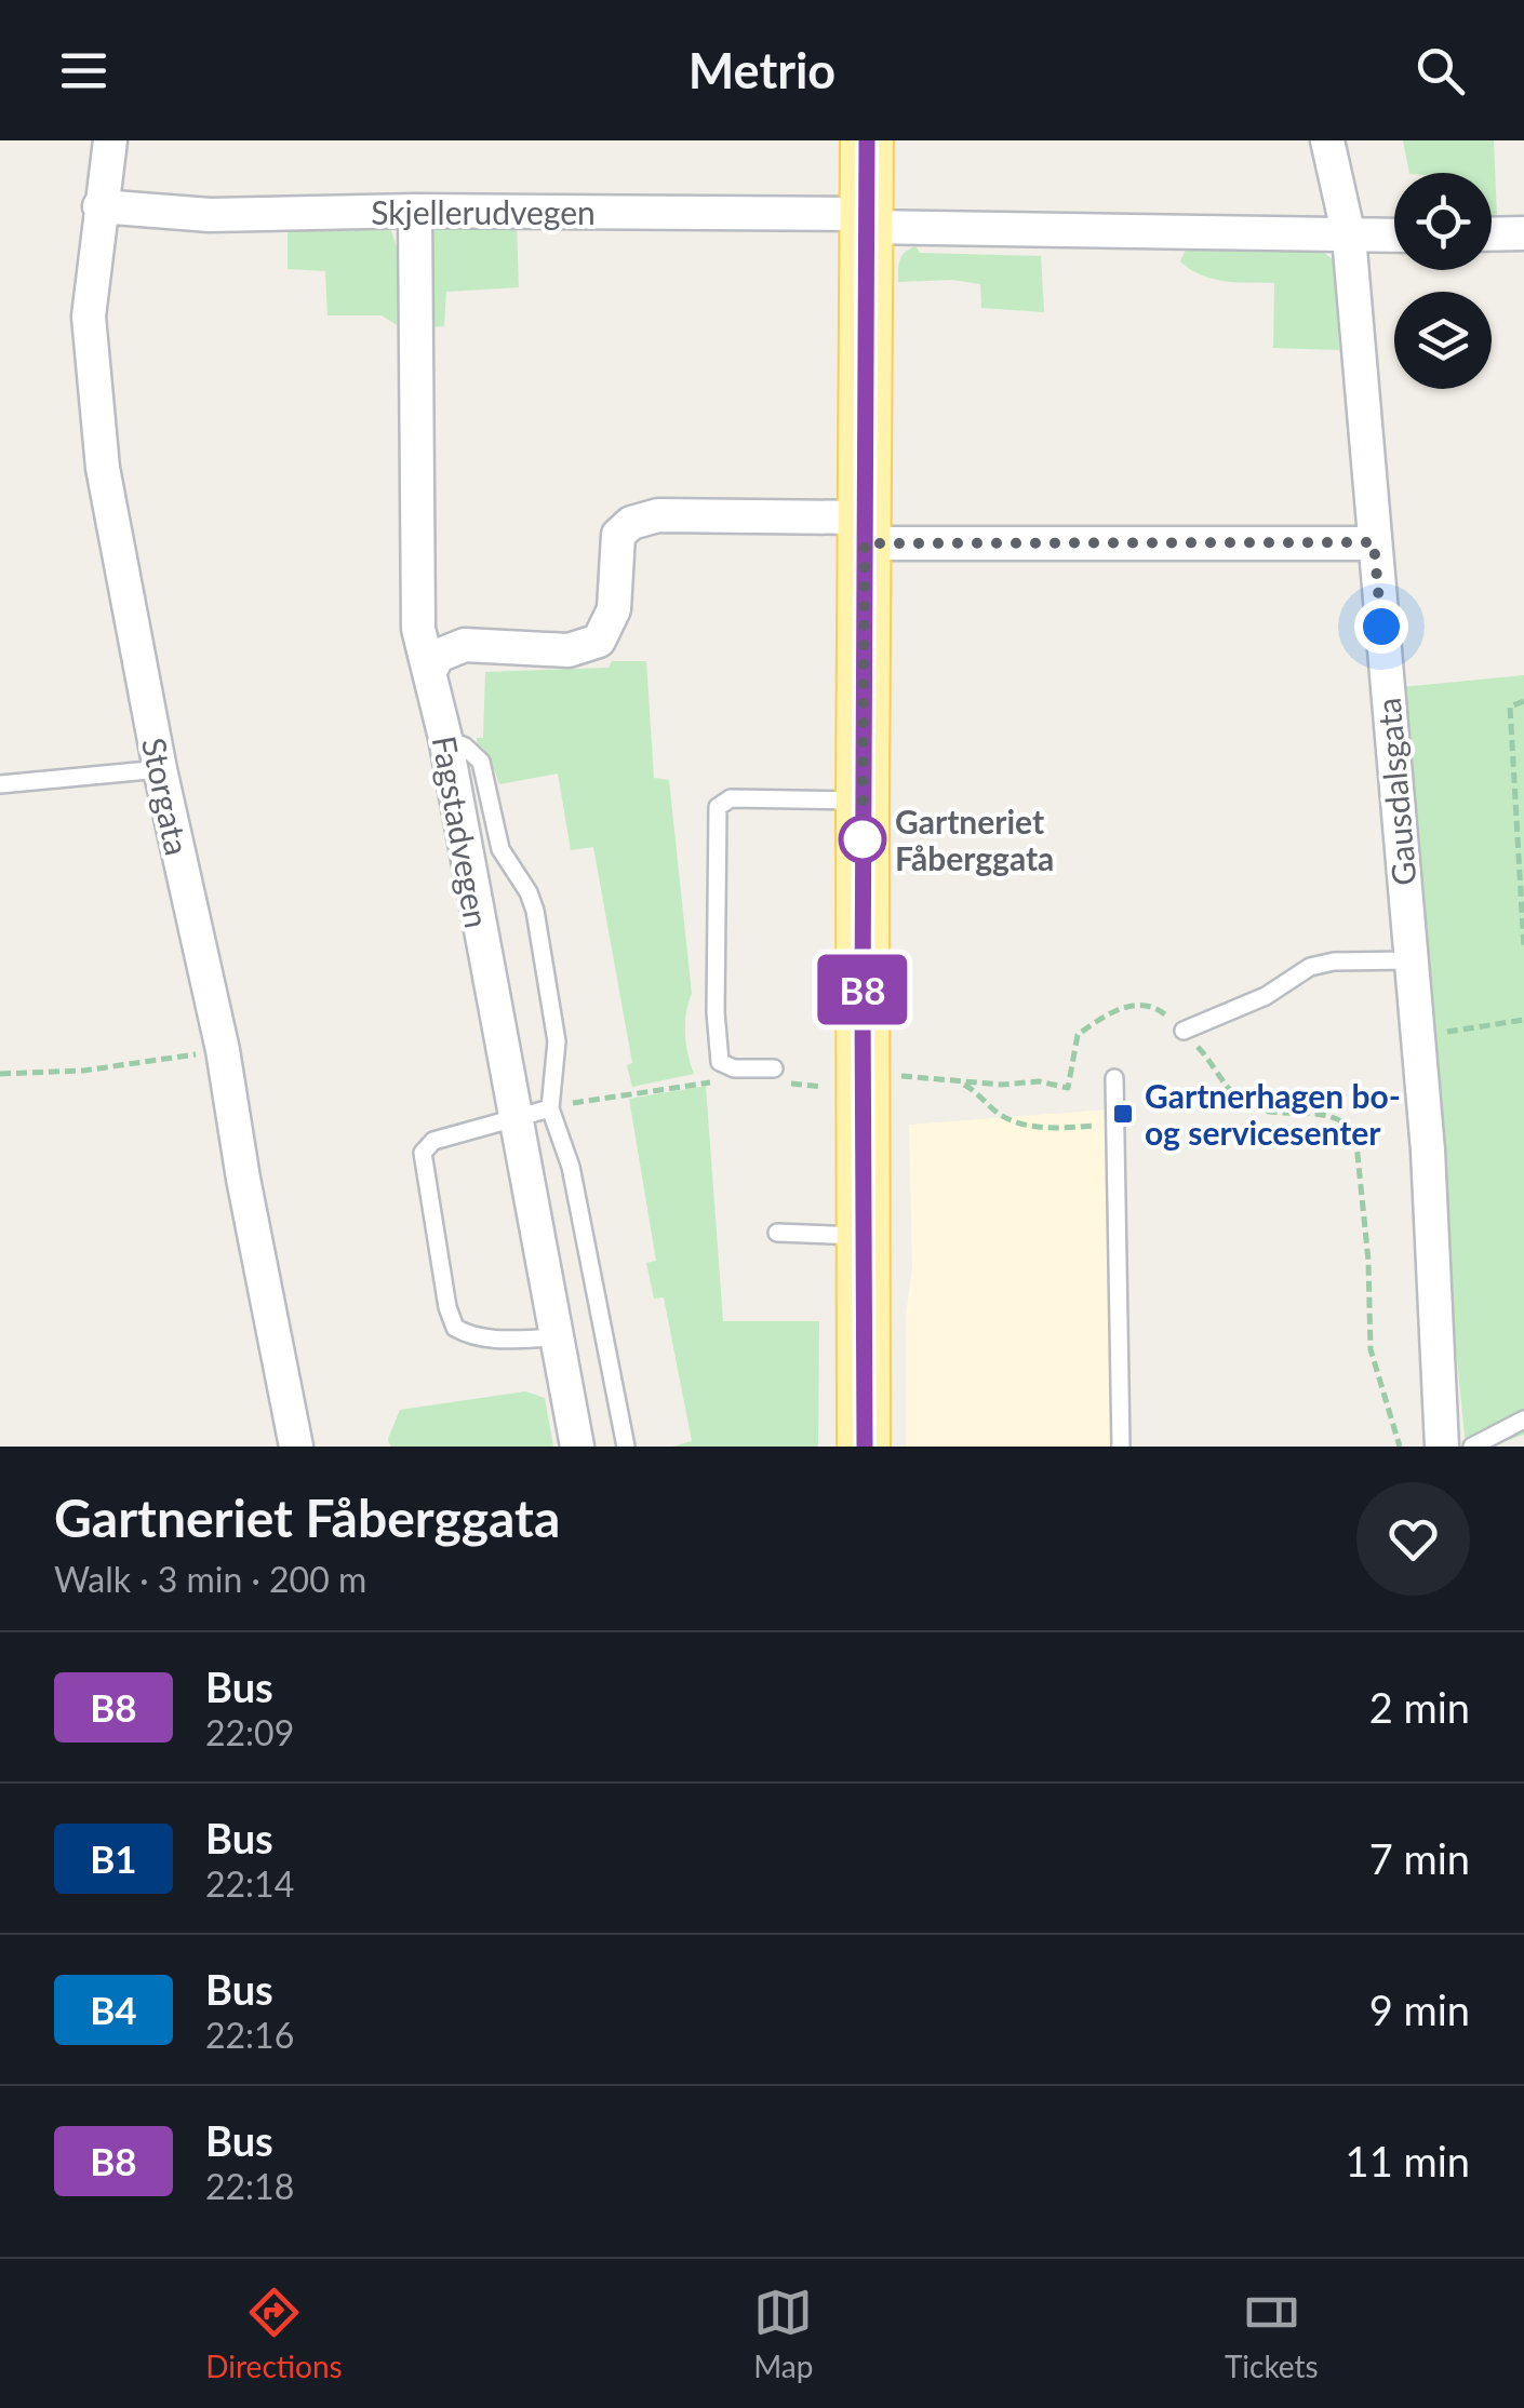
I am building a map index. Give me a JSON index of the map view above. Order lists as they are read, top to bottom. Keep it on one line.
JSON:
{"streets":{"street":["Skjellerudvegen","Gausdalsgata","Storgata","Fagstadvegen"]},"crossings":[["Skjellerudvegen","Gausdalsgata"],["Skjellerudvegen","Storgata"],["Skjellerudvegen","Fagstadvegen"]],"places":{"other":["Gartneriet Fåberggata"],"transit":["Gartnerhagen bo- og servicesenter"]},"lines":["bus line B8"],"page":{"header":"Metrio","on_map":"B8","heading":["Gartneriet Fåberggata","Walk · 3 min · 200 m"],"list":[{"mark":"B8","name":"Bus","note":"22:09","value":"2 min"},{"mark":"B1","name":"Bus","note":"22:14","value":"7 min"},{"mark":"B4","name":"Bus","note":"22:16","value":"9 min"},{"mark":"B8","name":"Bus","note":"22:18","value":"11 min"}],"tabs":["Directions","Map","Tickets"]}}
